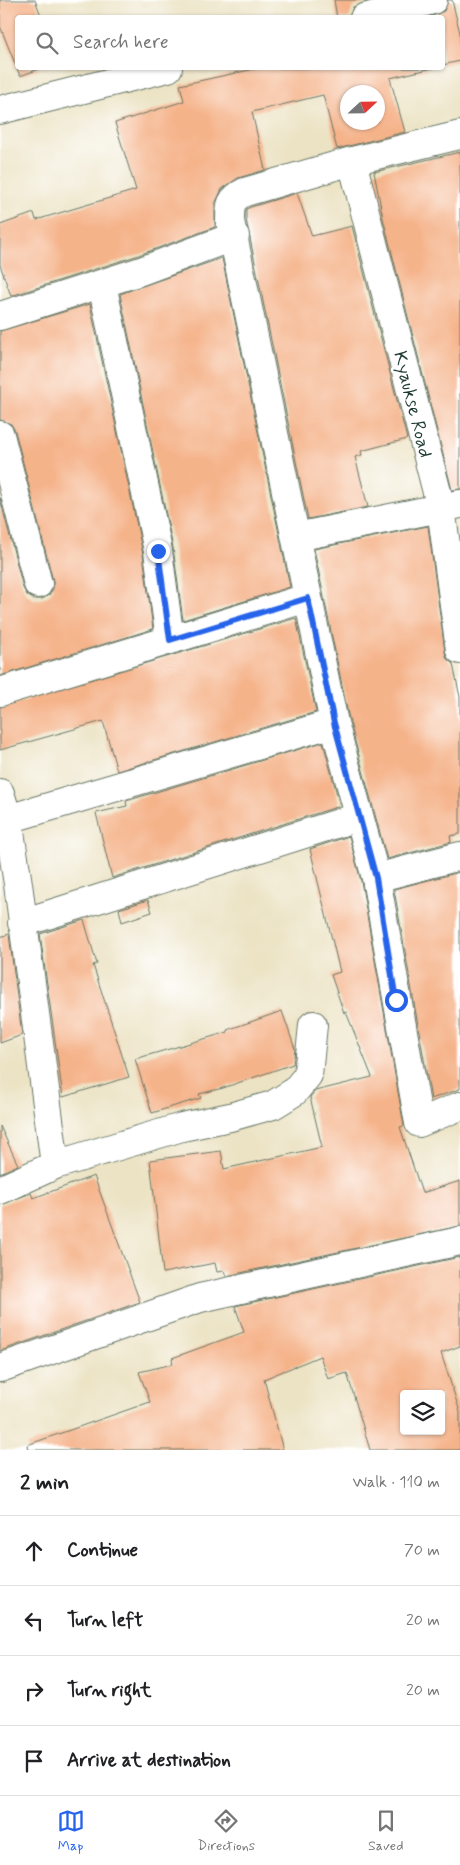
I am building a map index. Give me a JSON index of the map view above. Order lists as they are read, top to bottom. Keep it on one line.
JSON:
{"streets":{"street":["Kyaukse Road"]},"north":"right","page":{"search":"Search here","heading":["2 min","Walk · 110 m"],"list":[["Continue","70 m"],["Turn left","20 m"],["Turn right","20 m"],"Arrive at destination"],"nav":["Map","Directions","Saved"]}}
